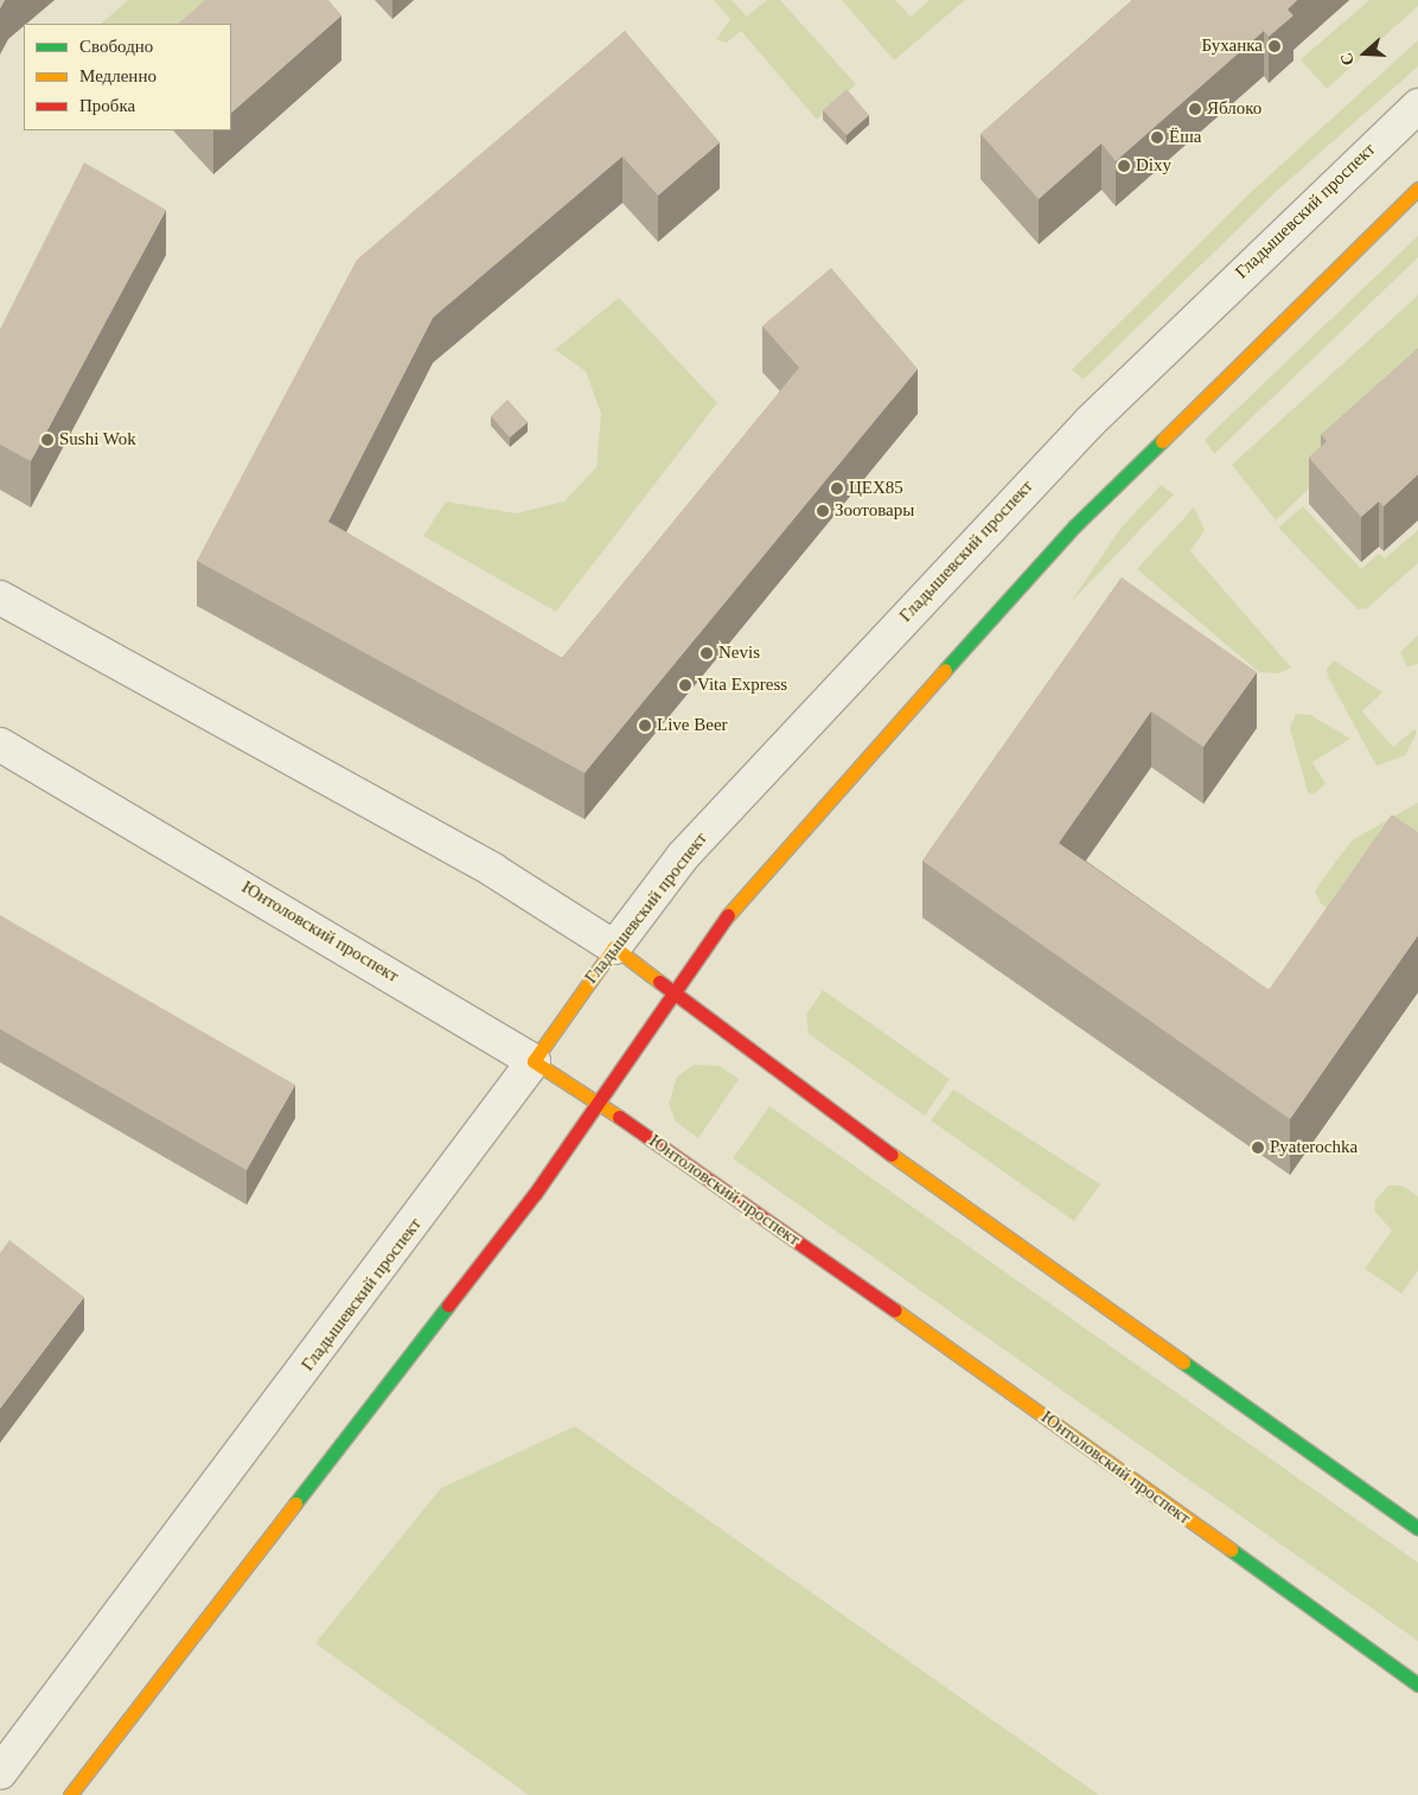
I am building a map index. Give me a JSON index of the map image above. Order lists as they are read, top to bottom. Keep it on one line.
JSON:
{"streets":{"street":["Гладышевский проспект","Юнтоловский проспект"]},"crossings":[["Гладышевский проспект","Юнтоловский проспект"]],"places":["Буханка","Яблоко","Ёша","Dixy","Sushi Wok","ЦЕХ85","Зоотовары","Nevis","Vita Express","Live Beer","Pyaterochka"],"legend":["Свободно","Медленно","Пробка"],"north":"left"}
